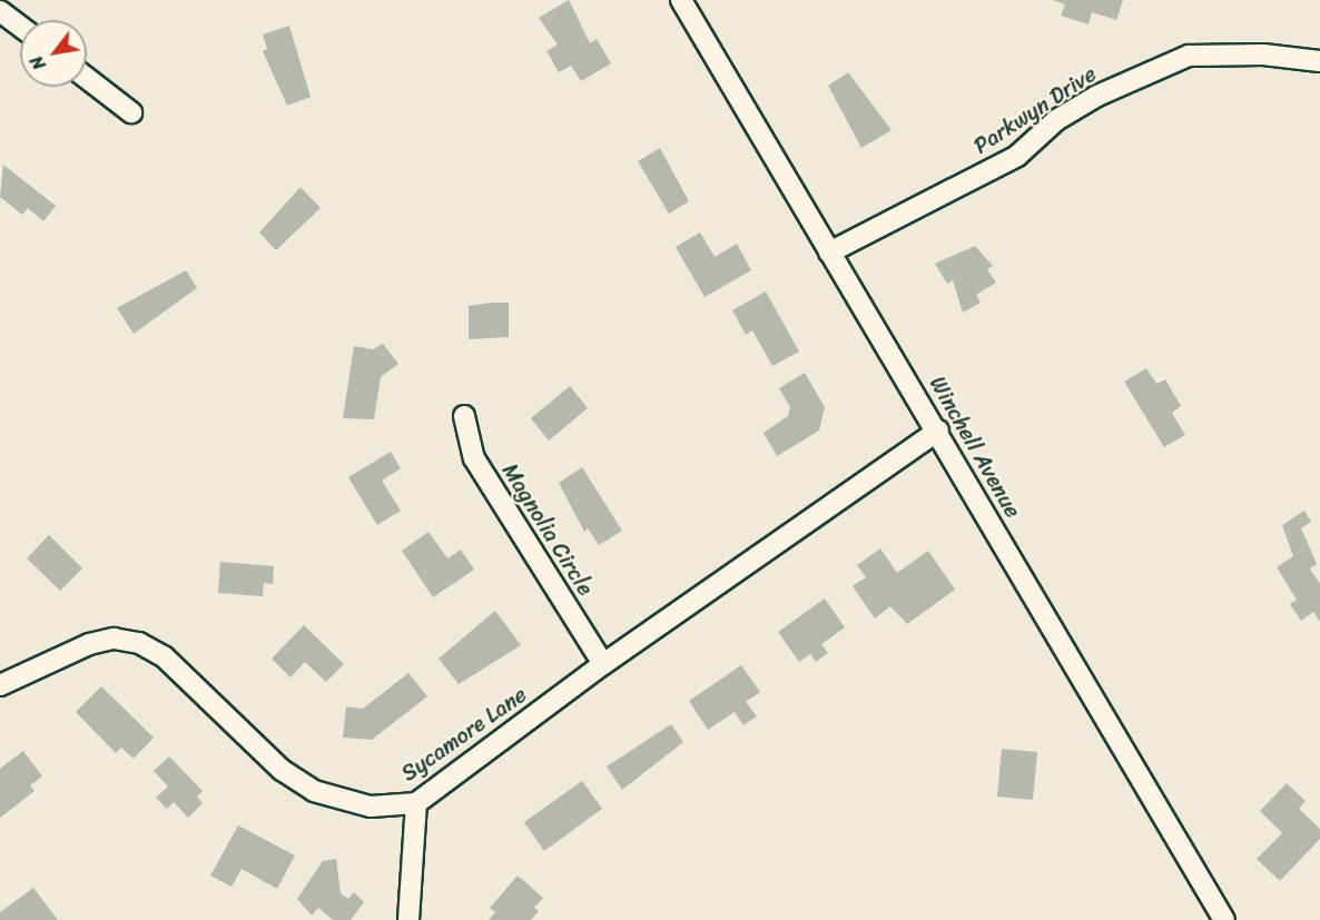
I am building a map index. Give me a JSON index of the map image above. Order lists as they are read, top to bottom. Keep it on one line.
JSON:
{"streets":{"street":["Parkwyn Drive","Winchell Avenue","Magnolia Circle","Sycamore Lane"]},"crossings":[["Parkwyn Drive","Winchell Avenue"],["Winchell Avenue","Sycamore Lane"],["Magnolia Circle","Sycamore Lane"]],"north":"bottom left"}
